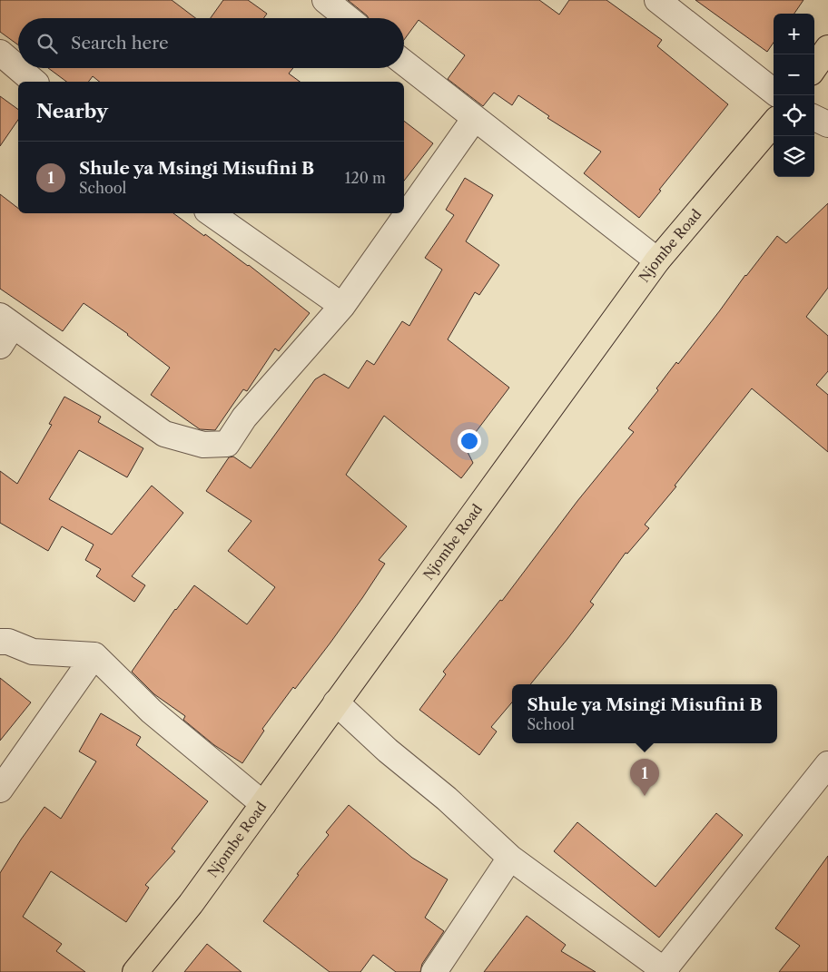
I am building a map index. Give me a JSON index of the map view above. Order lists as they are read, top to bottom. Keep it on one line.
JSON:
{"streets":{"highway":["Njombe Road"]},"page":{"map_buttons":["+","−"],"search":"Search here","heading":"Nearby","list":[{"mark":"1","name":"Shule ya Msingi Misufini B","note":"School","value":"120 m"}],"popup":["Shule ya Msingi Misufini B","School"],"pins":"1"}}
